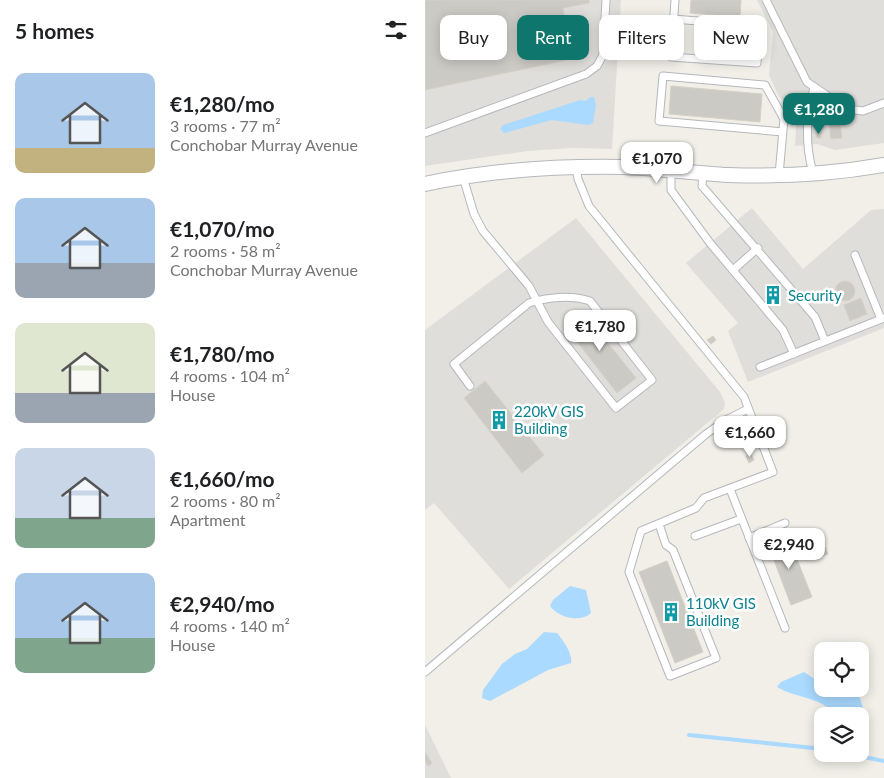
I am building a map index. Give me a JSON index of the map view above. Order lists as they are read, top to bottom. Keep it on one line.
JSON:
{"places":{"building":["Security","220kV GIS Building","110kV GIS Building"]},"page":{"heading":"5 homes","chip":["Buy","Rent","Filters","New"],"list":[{"name":"€1,280/mo","note":"3 rooms · 77 m² · Conchobar Murray Avenue"},{"name":"€1,070/mo","note":"2 rooms · 58 m² · Conchobar Murray Avenue"},{"name":"€1,780/mo","note":"4 rooms · 104 m² · House"},{"name":"€1,660/mo","note":"2 rooms · 80 m² · Apartment"},{"name":"€2,940/mo","note":"4 rooms · 140 m² · House"}],"price":["€1,280","€1,070","€1,780","€1,660","€2,940"]}}
